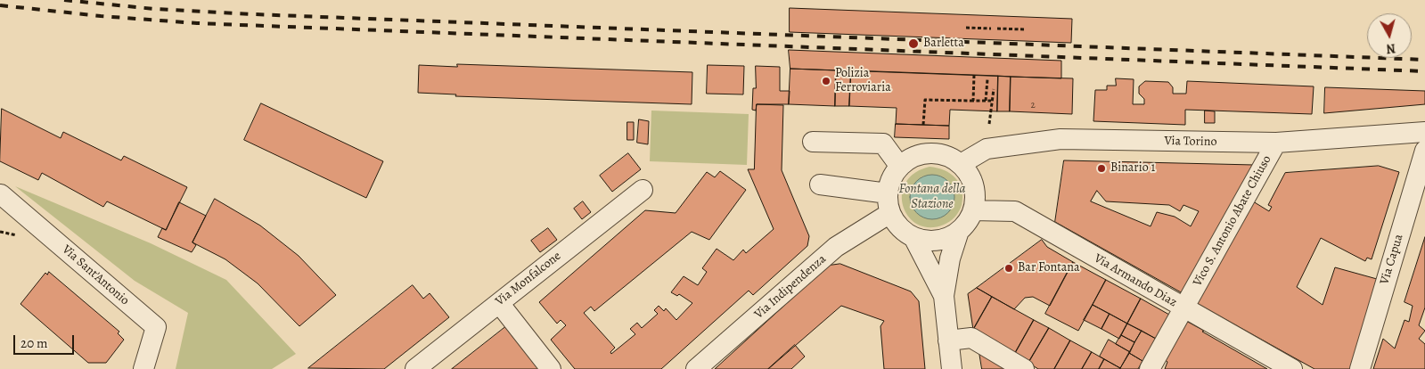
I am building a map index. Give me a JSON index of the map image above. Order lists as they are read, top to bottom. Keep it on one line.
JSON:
{"streets":{"street":["Via Torino","Vico S. Antonio Abate Chiuso","Via Capua","Via Sant'Antonio","Via Monfalcone","Via Armando Diaz","Via Indipendenza"]},"crossings":[["Via Torino","Vico S. Antonio Abate Chiuso"],["Via Torino","Via Armando Diaz"],["Via Torino","Via Indipendenza"],["Vico S. Antonio Abate Chiuso","Via Armando Diaz"],["Via Armando Diaz","Via Indipendenza"]],"water":["Fontana della Stazione"],"places":["Barletta","Polizia Ferroviaria","Binario 1","Bar Fontana"],"house_numbers":["2"],"scale_bar":"20 m","north":"bottom"}
